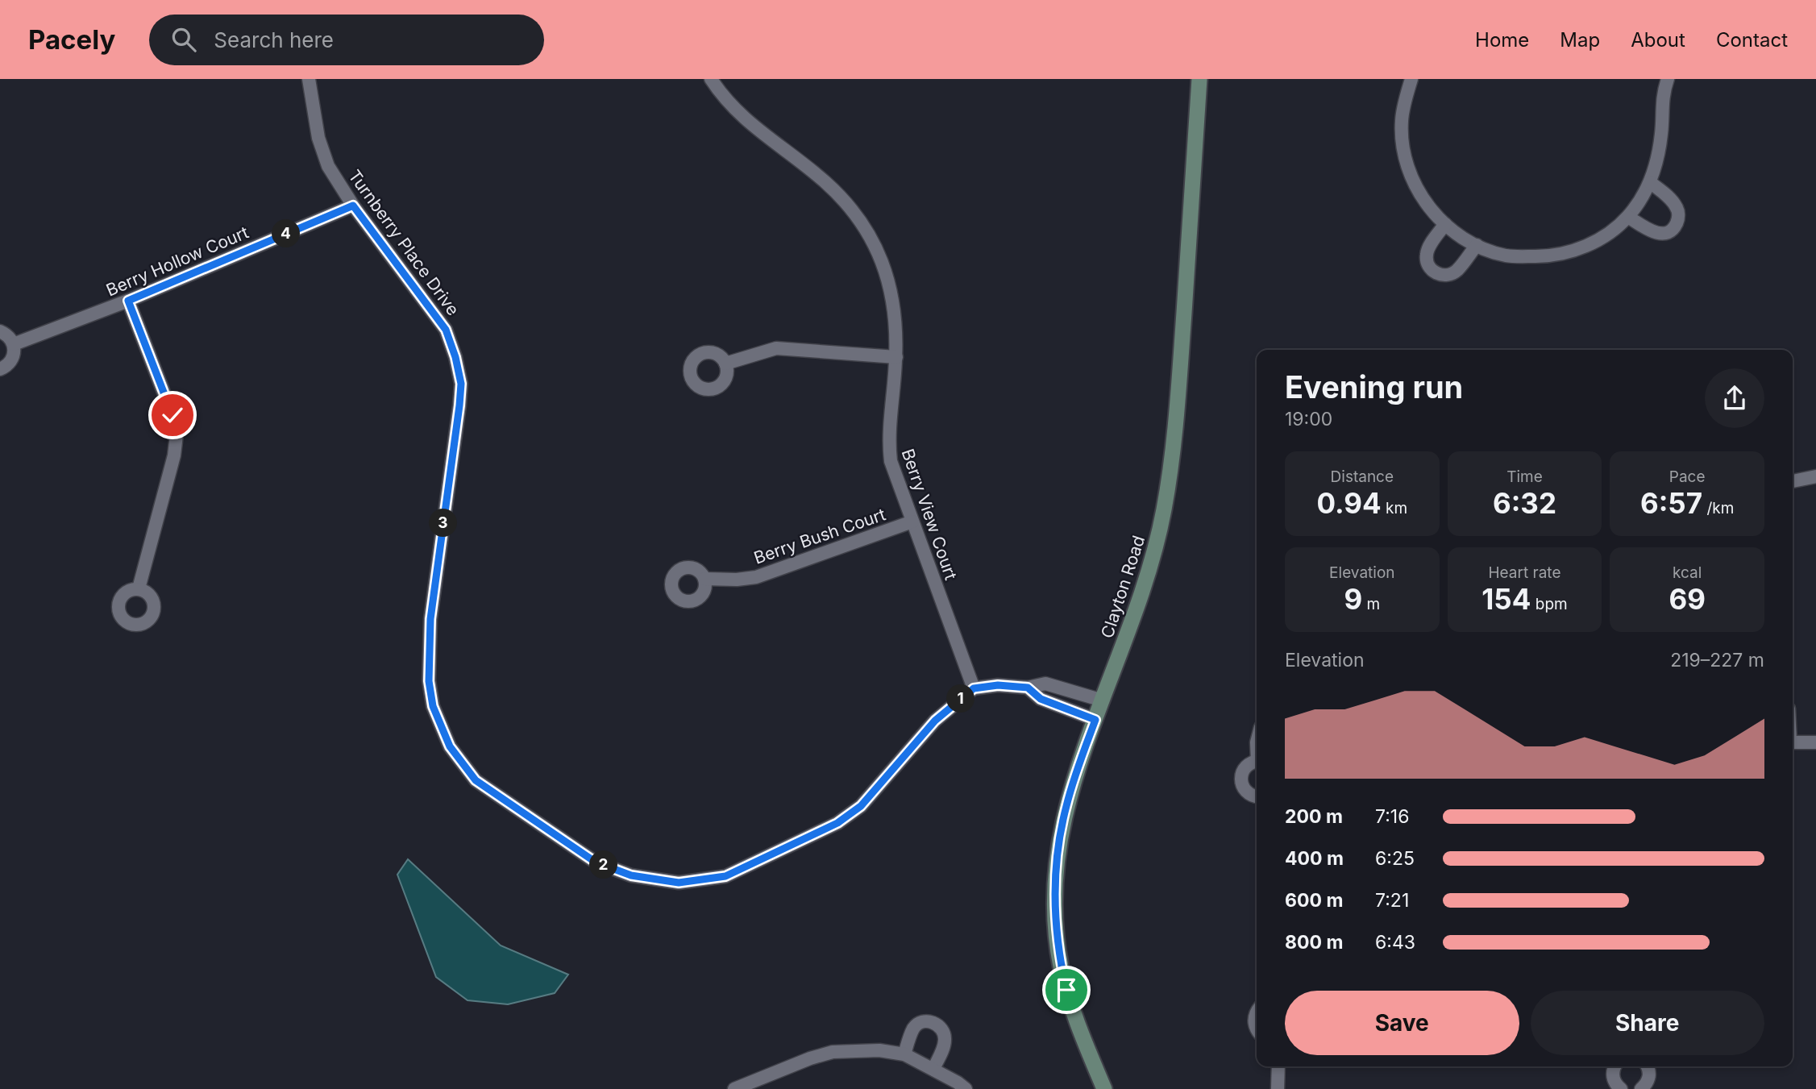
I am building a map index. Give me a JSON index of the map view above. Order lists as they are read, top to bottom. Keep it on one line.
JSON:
{"streets":{"main road":["Clayton Road"],"street":["Turnberry Place Drive","Berry Hollow Court","Berry View Court","Berry Bush Court"]},"crossings":[["Turnberry Place Drive","Berry Hollow Court"],["Turnberry Place Drive","Berry View Court"],["Berry View Court","Berry Bush Court"]],"page":{"header":"Pacely","search":"Search here","nav":["Home","Map","About","Contact"],"pins":["4","3","1","2"],"heading":["Evening run","19:00"],"stats":[["Distance","0.94 km"],["Time","6:32"],["Pace","6:57 /km"],["Elevation","9 m"],["Heart rate","154 bpm"],["kcal","69"]],"chart":["Elevation","219–227 m"],"list":[{"name":"200 m","note":"7:16"},{"name":"400 m","note":"6:25"},{"name":"600 m","note":"7:21"},{"name":"800 m","note":"6:43"}],"buttons":["Save","Share"]}}
